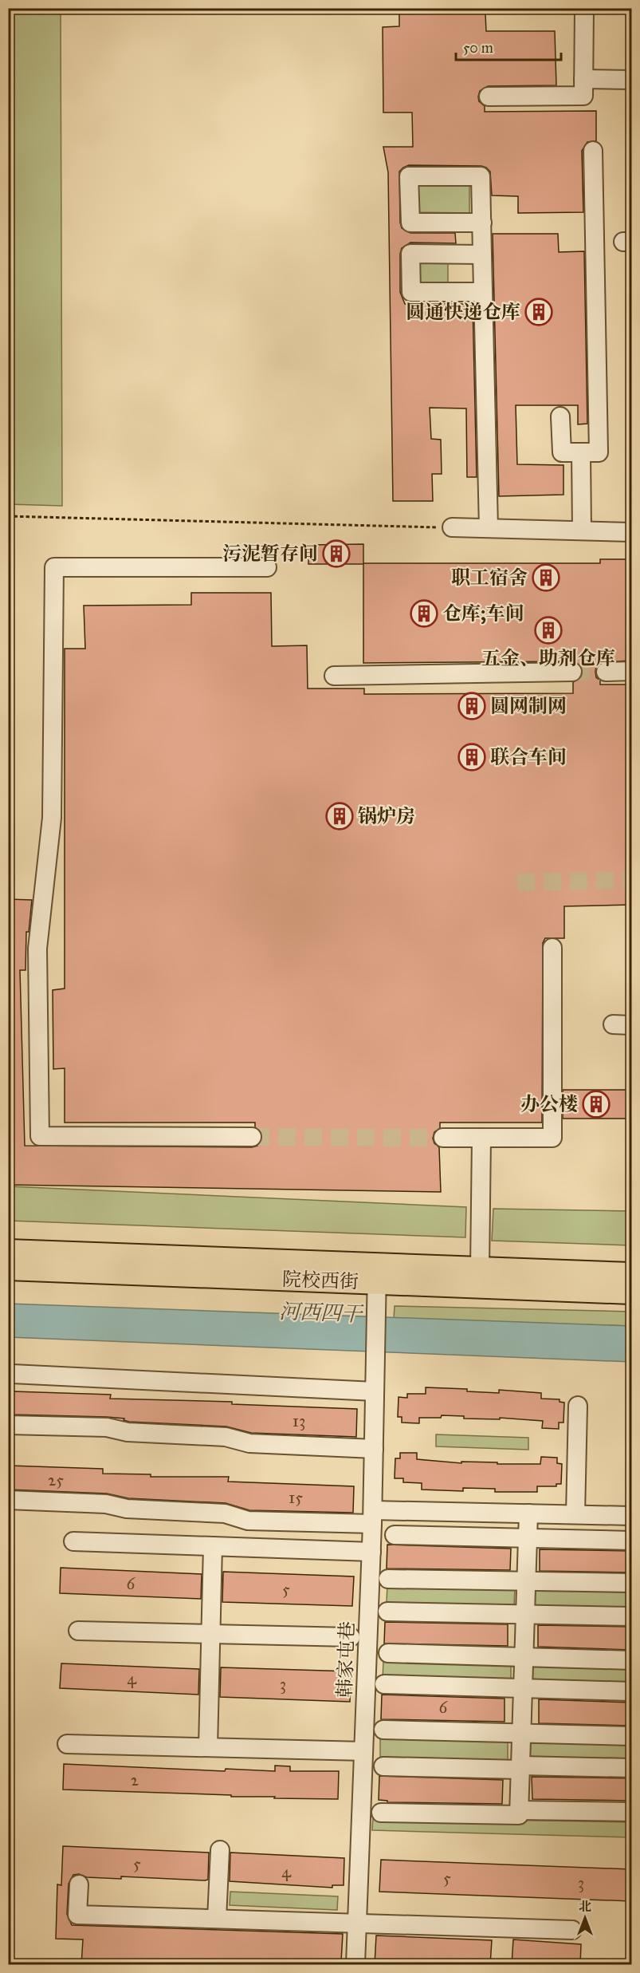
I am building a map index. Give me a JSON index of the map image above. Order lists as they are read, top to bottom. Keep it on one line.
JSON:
{"streets":{"main road":["院校西街"],"street":["韩家屯巷"]},"crossings":[["院校西街","韩家屯巷"]],"water":["河西四干"],"places":{"building":["圆通快递仓库","污泥暂存间","职工宿舍","仓库;车间","五金、助剂仓库","圆网制网","联合车间","锅炉房","办公楼"]},"house_numbers":["13","25","15","6","5","4","3","6","2","5","4","5","3"],"scale_bar":"50 m","north":"top"}
